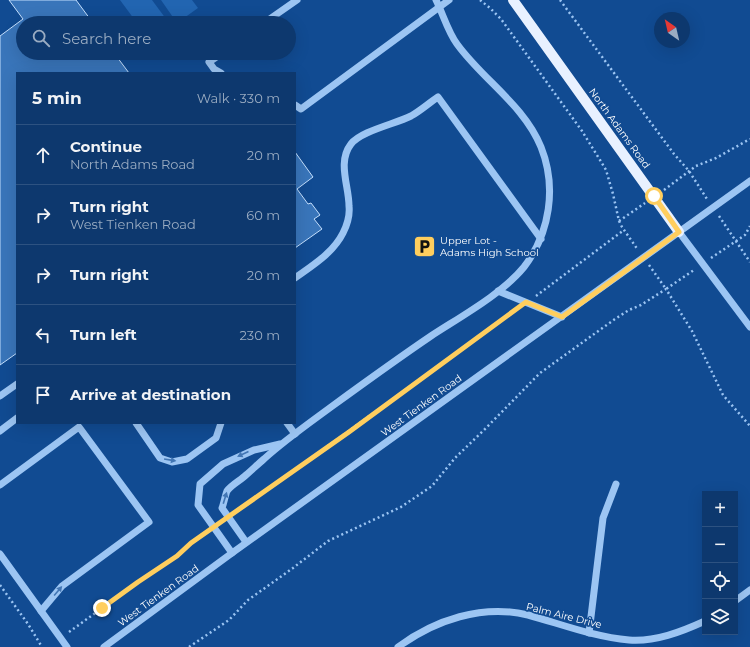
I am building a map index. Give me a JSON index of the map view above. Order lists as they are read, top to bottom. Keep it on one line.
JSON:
{"streets":{"main road":["North Adams Road"],"street":["West Tienken Road","Palm Aire Drive"]},"crossings":[["North Adams Road","West Tienken Road"]],"places":{"parking":["Upper Lot - Adams High School"]},"north":"top left","page":{"search":"Search here","heading":["5 min","Walk · 330 m"],"list":[["Continue","North Adams Road","20 m"],["Turn right","West Tienken Road","60 m"],["Turn right","20 m"],["Turn left","230 m"],"Arrive at destination"],"map_buttons":["+","−"]}}
